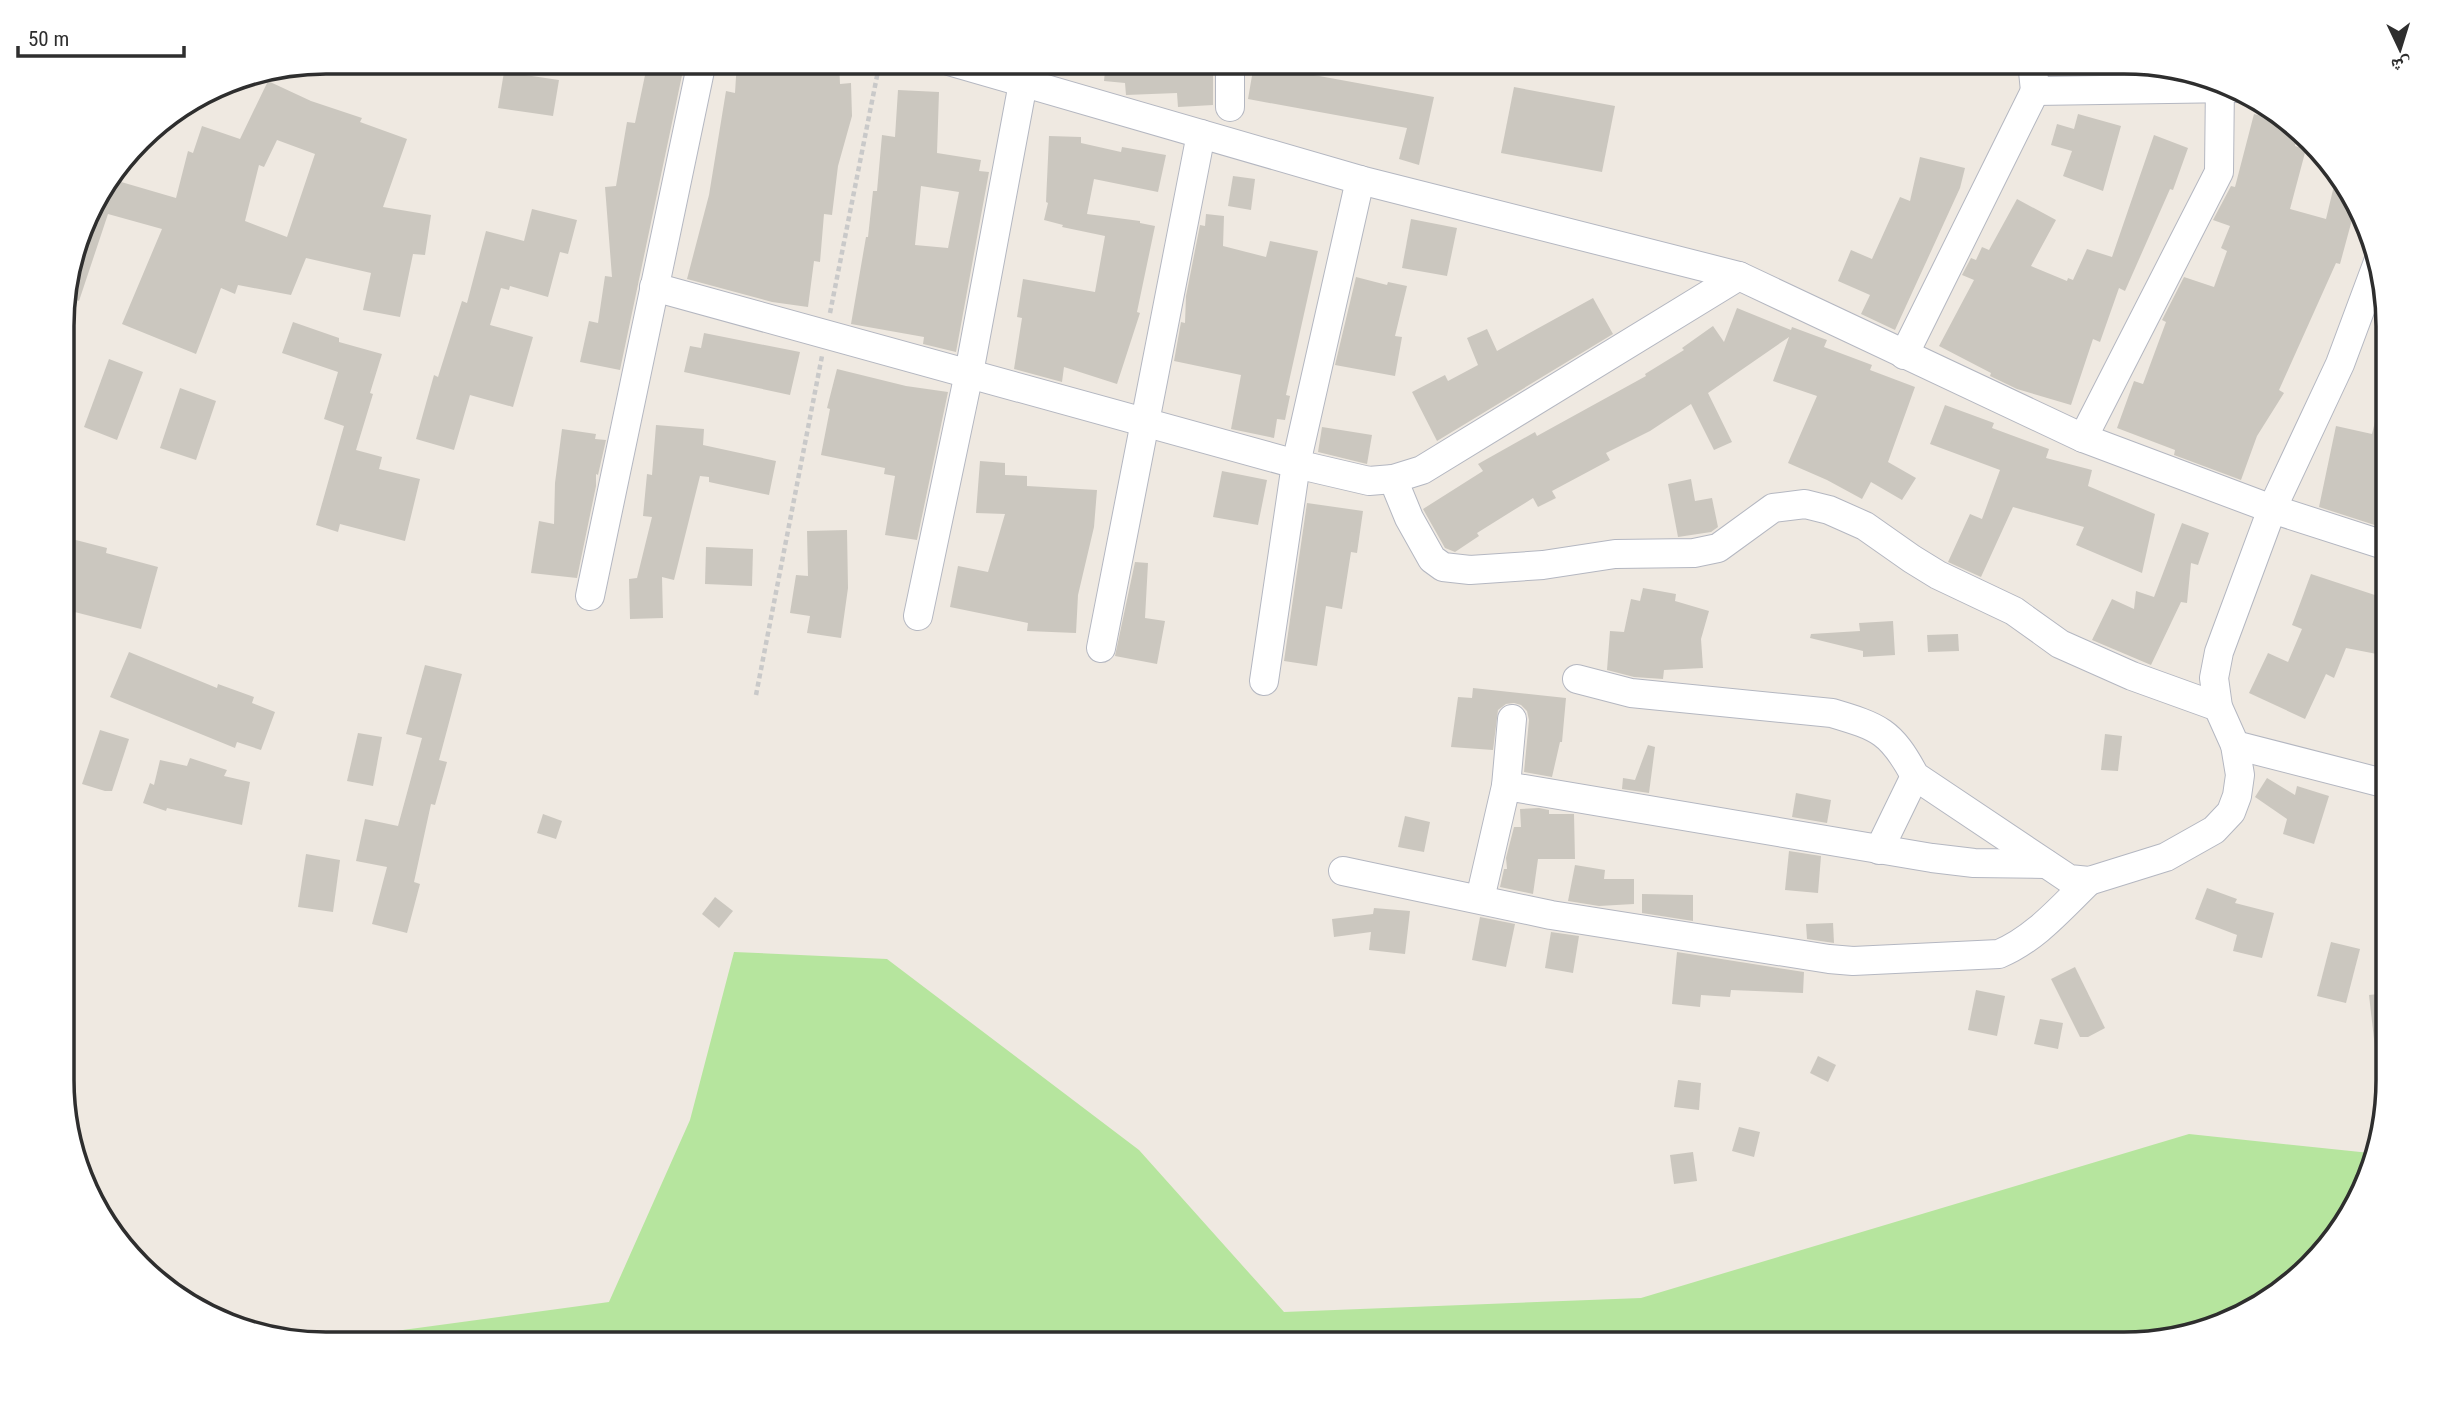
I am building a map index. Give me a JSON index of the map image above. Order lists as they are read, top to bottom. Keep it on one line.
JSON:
{"scale_bar":"50 m","north":"bottom"}
